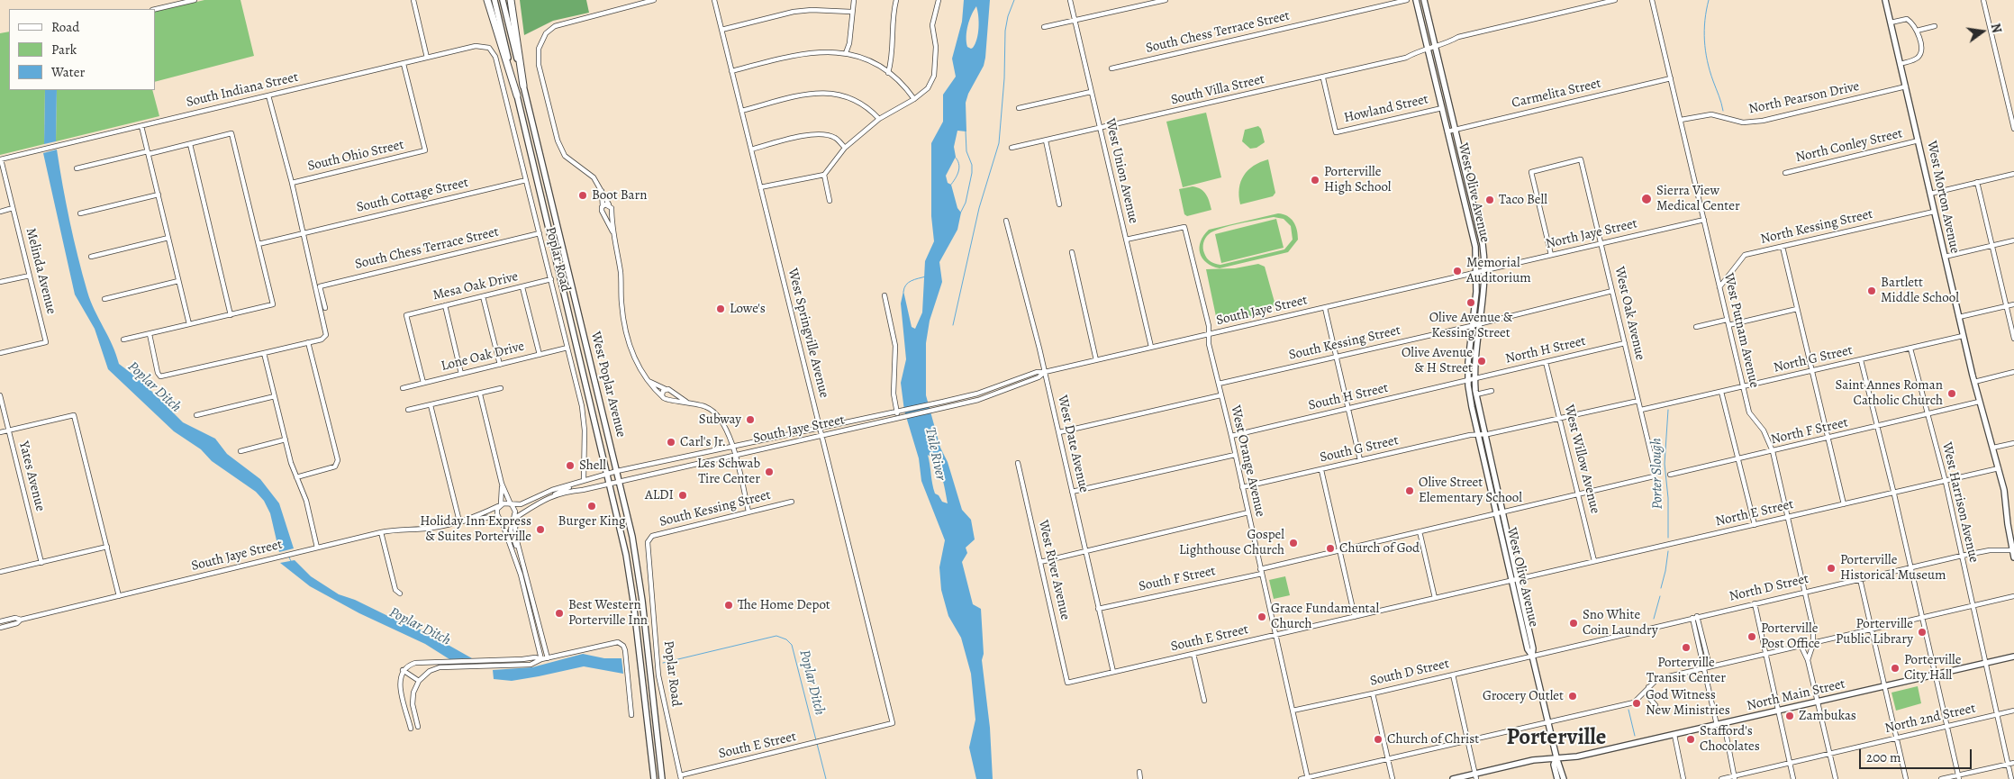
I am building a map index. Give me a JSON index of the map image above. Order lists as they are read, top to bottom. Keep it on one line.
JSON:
{"streets":{"main road":["West Olive Avenue","West Morton Avenue","West Poplar Avenue","North Main Street"],"street":["South Chess Terrace Street","South Indiana Street","South Villa Street","Carmelita Street","North Pearson Drive","Howland Street","North Conley Street","South Ohio Street","West Union Avenue","South Cottage Street","North Kessing Street","North Jaye Street","Poplar Road","Melinda Avenue","Mesa Oak Drive","South Jaye Street","West Oak Avenue","West Putnam Avenue","West Springville Avenue","South Kessing Street","North H Street","Lone Oak Drive","North G Street","South H Street","North F Street","West Date Avenue","South G Street","West Willow Avenue","West Orange Avenue","Yates Avenue","West Harrison Avenue","North E Street","West River Avenue","South F Street","North D Street","South E Street","South D Street","North 2nd Street"]},"crossings":[["South Chess Terrace Street","Poplar Road"],["South Indiana Street","South Ohio Street"],["South Indiana Street","Poplar Road"],["South Indiana Street","Melinda Avenue"],["South Villa Street","Howland Street"],["South Villa Street","West Union Avenue"],["South Villa Street","West Olive Avenue"],["Carmelita Street","West Olive Avenue"],["Carmelita Street","West Putnam Avenue"],["North Pearson Drive","West Morton Avenue"],["North Pearson Drive","West Putnam Avenue"],["Howland Street","West Olive Avenue"],["North Conley Street","West Morton Avenue"],["West Union Avenue","South Jaye Street"],["West Union Avenue","West Orange Avenue"],["West Olive Avenue","North Jaye Street"],["West Olive Avenue","South Jaye Street"],["West Olive Avenue","South Kessing Street"],["West Olive Avenue","North H Street"],["West Olive Avenue","South H Street"],["West Olive Avenue","South G Street"],["West Olive Avenue","North E Street"],["West Olive Avenue","South F Street"],["West Olive Avenue","North D Street"],["West Olive Avenue","South E Street"],["West Olive Avenue","South D Street"],["West Olive Avenue","North Main Street"],["South Cottage Street","Poplar Road"],["West Morton Avenue","North Kessing Street"],["West Morton Avenue","North G Street"],["West Morton Avenue","North F Street"],["West Morton Avenue","North E Street"],["West Morton Avenue","North D Street"],["North Kessing Street","West Putnam Avenue"],["North Jaye Street","South Jaye Street"],["North Jaye Street","West Oak Avenue"],["North Jaye Street","West Putnam Avenue"],["Poplar Road","Mesa Oak Drive"],["Poplar Road","South Jaye Street"],["Poplar Road","South Kessing Street"],["Poplar Road","Lone Oak Drive"],["Poplar Road","South E Street"],["Mesa Oak Drive","Lone Oak Drive"],["South Jaye Street","West Springville Avenue"],["South Jaye Street","West Poplar Avenue"],["South Jaye Street","West Date Avenue"],["South Jaye Street","West Orange Avenue"],["West Oak Avenue","North H Street"],["West Oak Avenue","North G Street"],["West Oak Avenue","West Willow Avenue"],["West Putnam Avenue","North G Street"],["West Putnam Avenue","North F Street"],["West Putnam Avenue","North E Street"],["West Putnam Avenue","North D Street"],["West Springville Avenue","South E Street"],["South Kessing Street","West Orange Avenue"],["North H Street","South H Street"],["North H Street","West Willow Avenue"],["North G Street","West Harrison Avenue"],["South H Street","West Orange Avenue"],["North F Street","West Harrison Avenue"],["West Date Avenue","South F Street"],["West Date Avenue","South E Street"],["South G Street","West Orange Avenue"],["West Willow Avenue","North E Street"],["West Orange Avenue","South F Street"],["West Orange Avenue","South E Street"],["West Orange Avenue","South D Street"],["West Harrison Avenue","North E Street"],["West Harrison Avenue","North D Street"],["West Harrison Avenue","North Main Street"],["West Harrison Avenue","North 2nd Street"],["North E Street","South E Street"],["West River Avenue","South E Street"],["North D Street","South D Street"]],"districts":["Porterville"],"water":["Poplar Ditch","Tule River","Porter Slough"],"places":["Porterville High School","Boot Barn","Sierra View Medical Center","Taco Bell","Memorial Auditorium","Bartlett Middle School","Olive Avenue & Kessing Street","Lowe's","Olive Avenue & H Street","Saint Annes Roman Catholic Church","Subway","Carl's Jr.","Shell","Les Schwab Tire Center","Olive Street Elementary School","ALDI","Burger King","Holiday Inn Express & Suites Porterville","Gospel Lighthouse Church","Church of God","Porterville Historical Museum","The Home Depot","Best Western Porterville Inn","Grace Fundamental Church","Sno White Coin Laundry","Porterville Public Library","Porterville Post Office","Porterville Transit Center","Porterville City Hall","Grocery Outlet","God Witness New Ministries","Zambukas","Church of Christ","Stafford's Chocolates"],"legend":["Road","Park","Water"],"scale_bar":"200 m","north":"right"}
